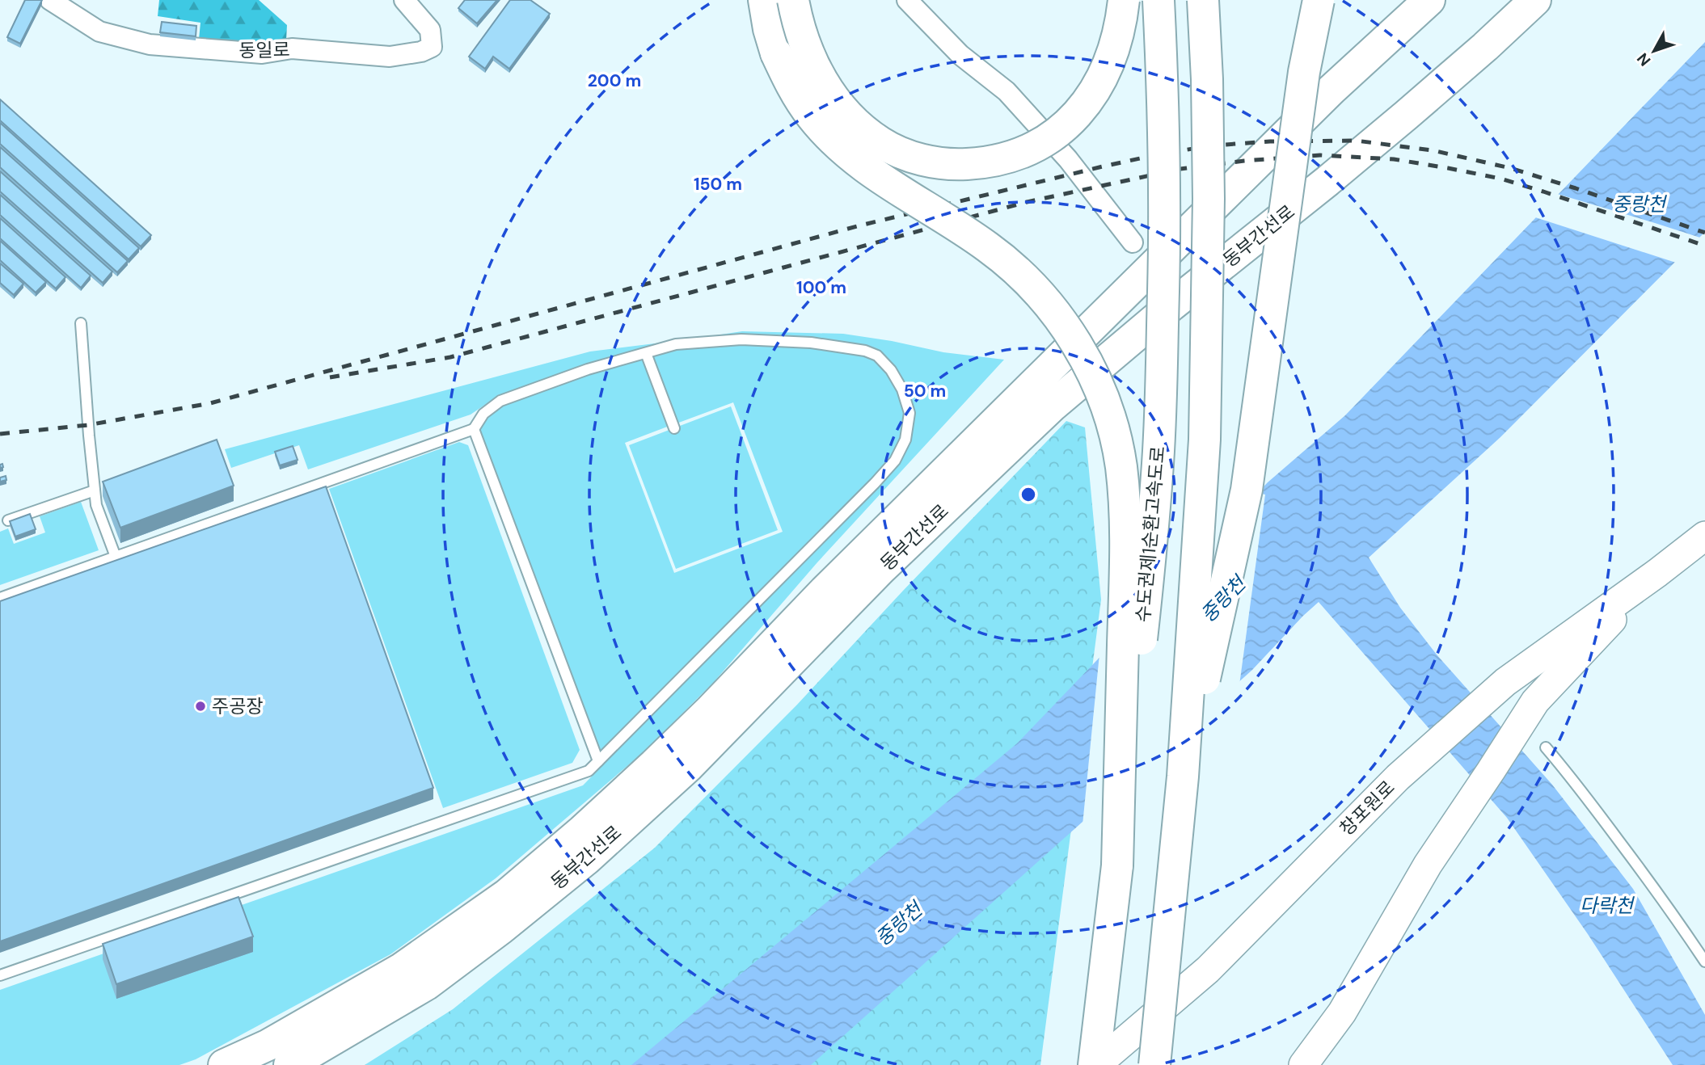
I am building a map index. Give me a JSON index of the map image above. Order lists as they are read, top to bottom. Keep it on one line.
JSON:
{"streets":{"highway":["동부간선로","수도권제1순환고속도로"],"street":["동일로","창포원로"]},"crossings":[["수도권제1순환고속도로","창포원로"]],"water":["중랑천","다락천"],"places":["주공장"],"north":"bottom left","rings":["200 m","150 m","100 m","50 m"]}
